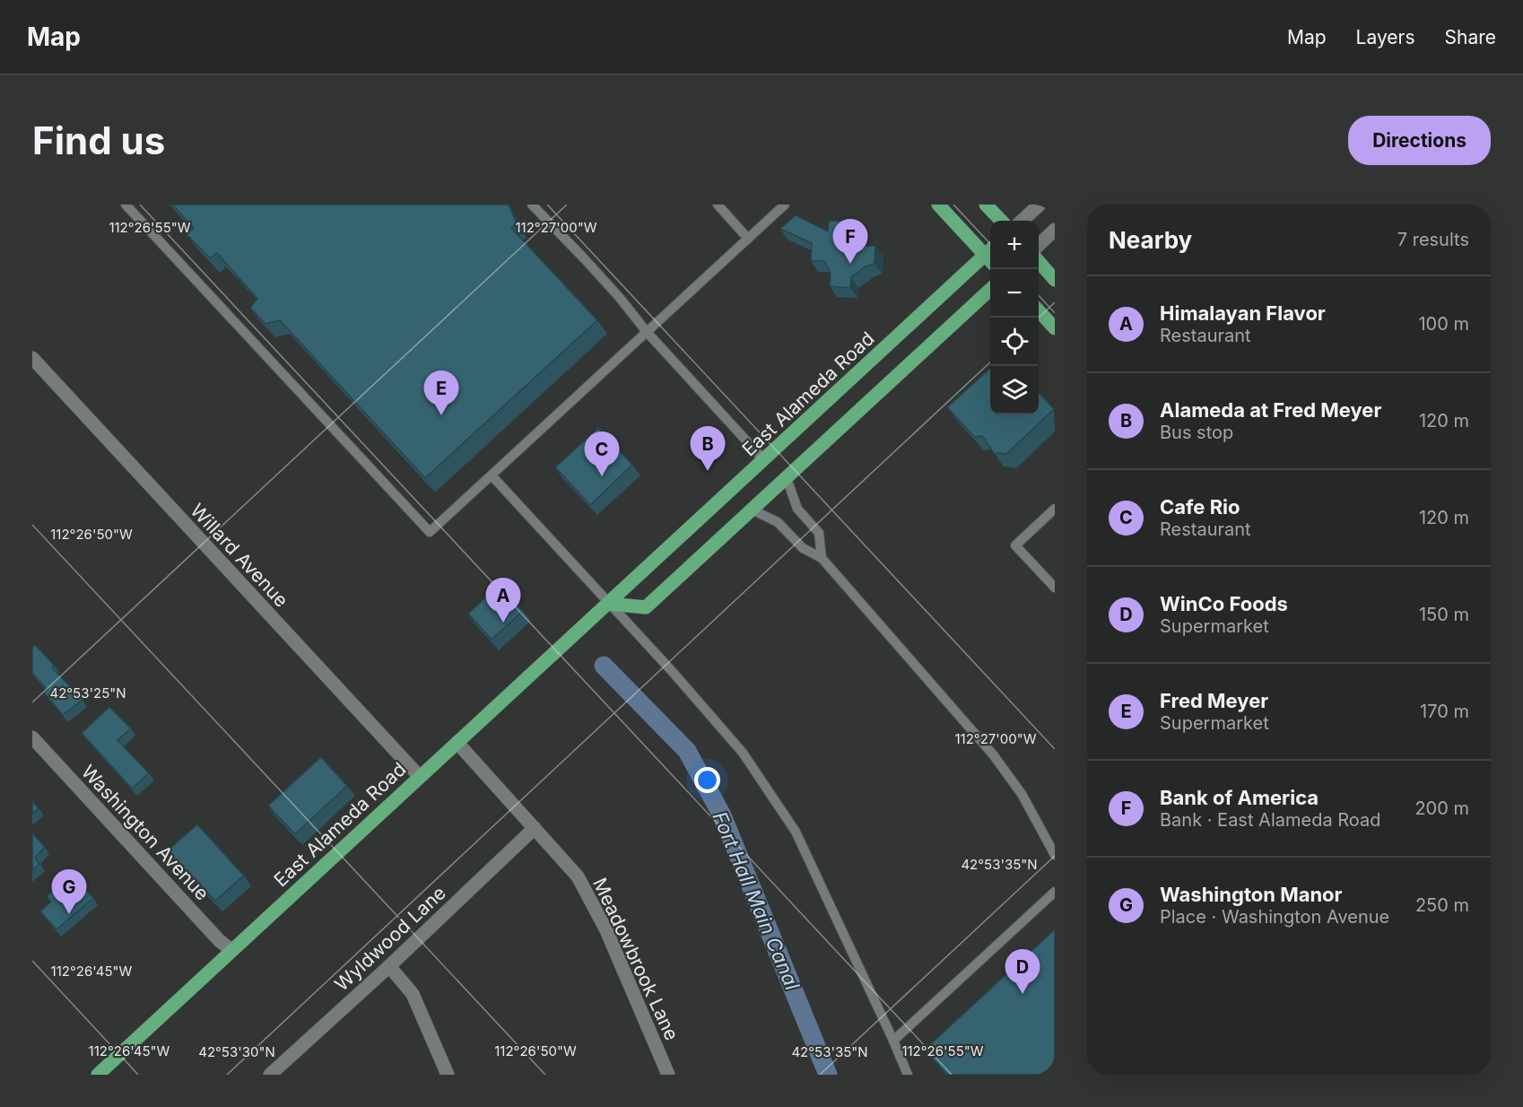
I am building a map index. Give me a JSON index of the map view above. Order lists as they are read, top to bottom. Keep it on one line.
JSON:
{"streets":{"main road":["East Alameda Road"],"street":["Willard Avenue","Washington Avenue","Wyldwood Lane","Meadowbrook Lane"]},"crossings":[["East Alameda Road","Willard Avenue"],["East Alameda Road","Washington Avenue"],["East Alameda Road","Meadowbrook Lane"],["Wyldwood Lane","Meadowbrook Lane"]],"water":["Fort Hall Main Canal"],"page":{"header":"Map","nav":["Map","Layers","Share"],"buttons":"Directions","title":"Find us","heading":["Nearby","7 results"],"pins":["F","E","B","C","A","G","D"],"map_buttons":["+","−"],"list":[{"mark":"A","name":"Himalayan Flavor","note":"Restaurant","value":"100 m"},{"mark":"B","name":"Alameda at Fred Meyer","note":"Bus stop","value":"120 m"},{"mark":"C","name":"Cafe Rio","note":"Restaurant","value":"120 m"},{"mark":"D","name":"WinCo Foods","note":"Supermarket","value":"150 m"},{"mark":"E","name":"Fred Meyer","note":"Supermarket","value":"170 m"},{"mark":"F","name":"Bank of America","note":"Bank · East Alameda Road","value":"200 m"},{"mark":"G","name":"Washington Manor","note":"Place · Washington Avenue","value":"250 m"}]},"coordinates":["112°26'55\"W","112°27'00\"W","112°26'50\"W","42°53'25\"N","42°53'35\"N","112°26'45\"W","42°53'30\"N"]}
